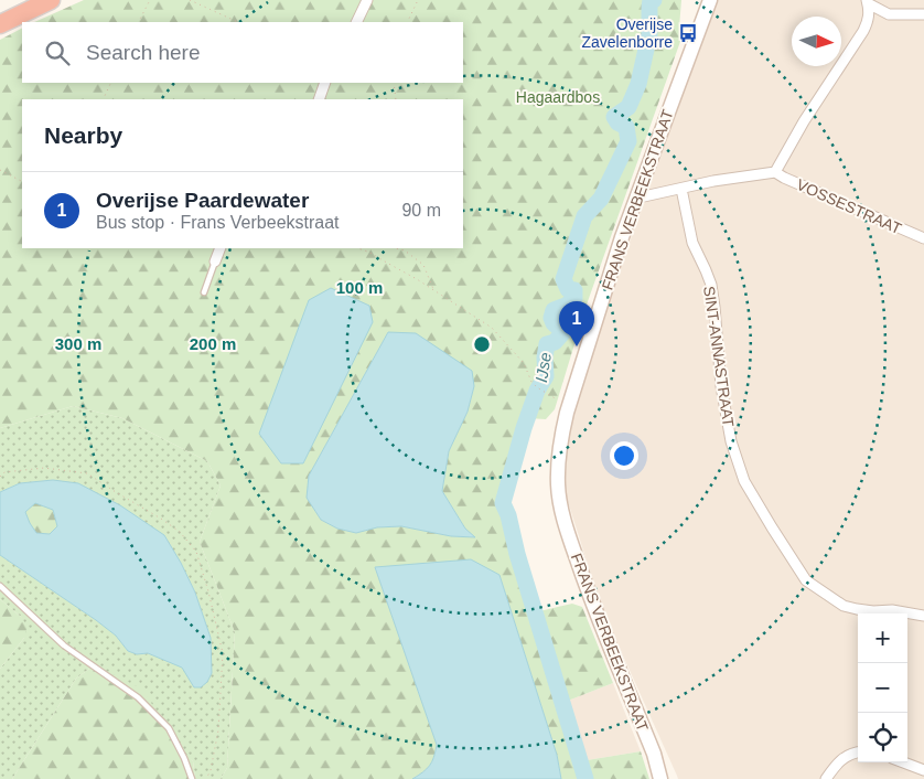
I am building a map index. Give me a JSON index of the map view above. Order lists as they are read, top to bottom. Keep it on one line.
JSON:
{"streets":{"main road":["FRANS VERBEEKSTRAAT"],"street":["VOSSESTRAAT","SINT-ANNASTRAAT"]},"water":["IJse"],"parks":["Hagaardbos"],"places":{"bus stop":["Overijse Zavelenborre"]},"north":"right","page":{"search":"Search here","heading":"Nearby","list":[{"mark":"1","name":"Overijse Paardewater","note":"Bus stop · Frans Verbeekstraat","value":"90 m"}],"pins":"1","map_buttons":["+","−"]},"rings":["100 m","300 m","200 m"]}
